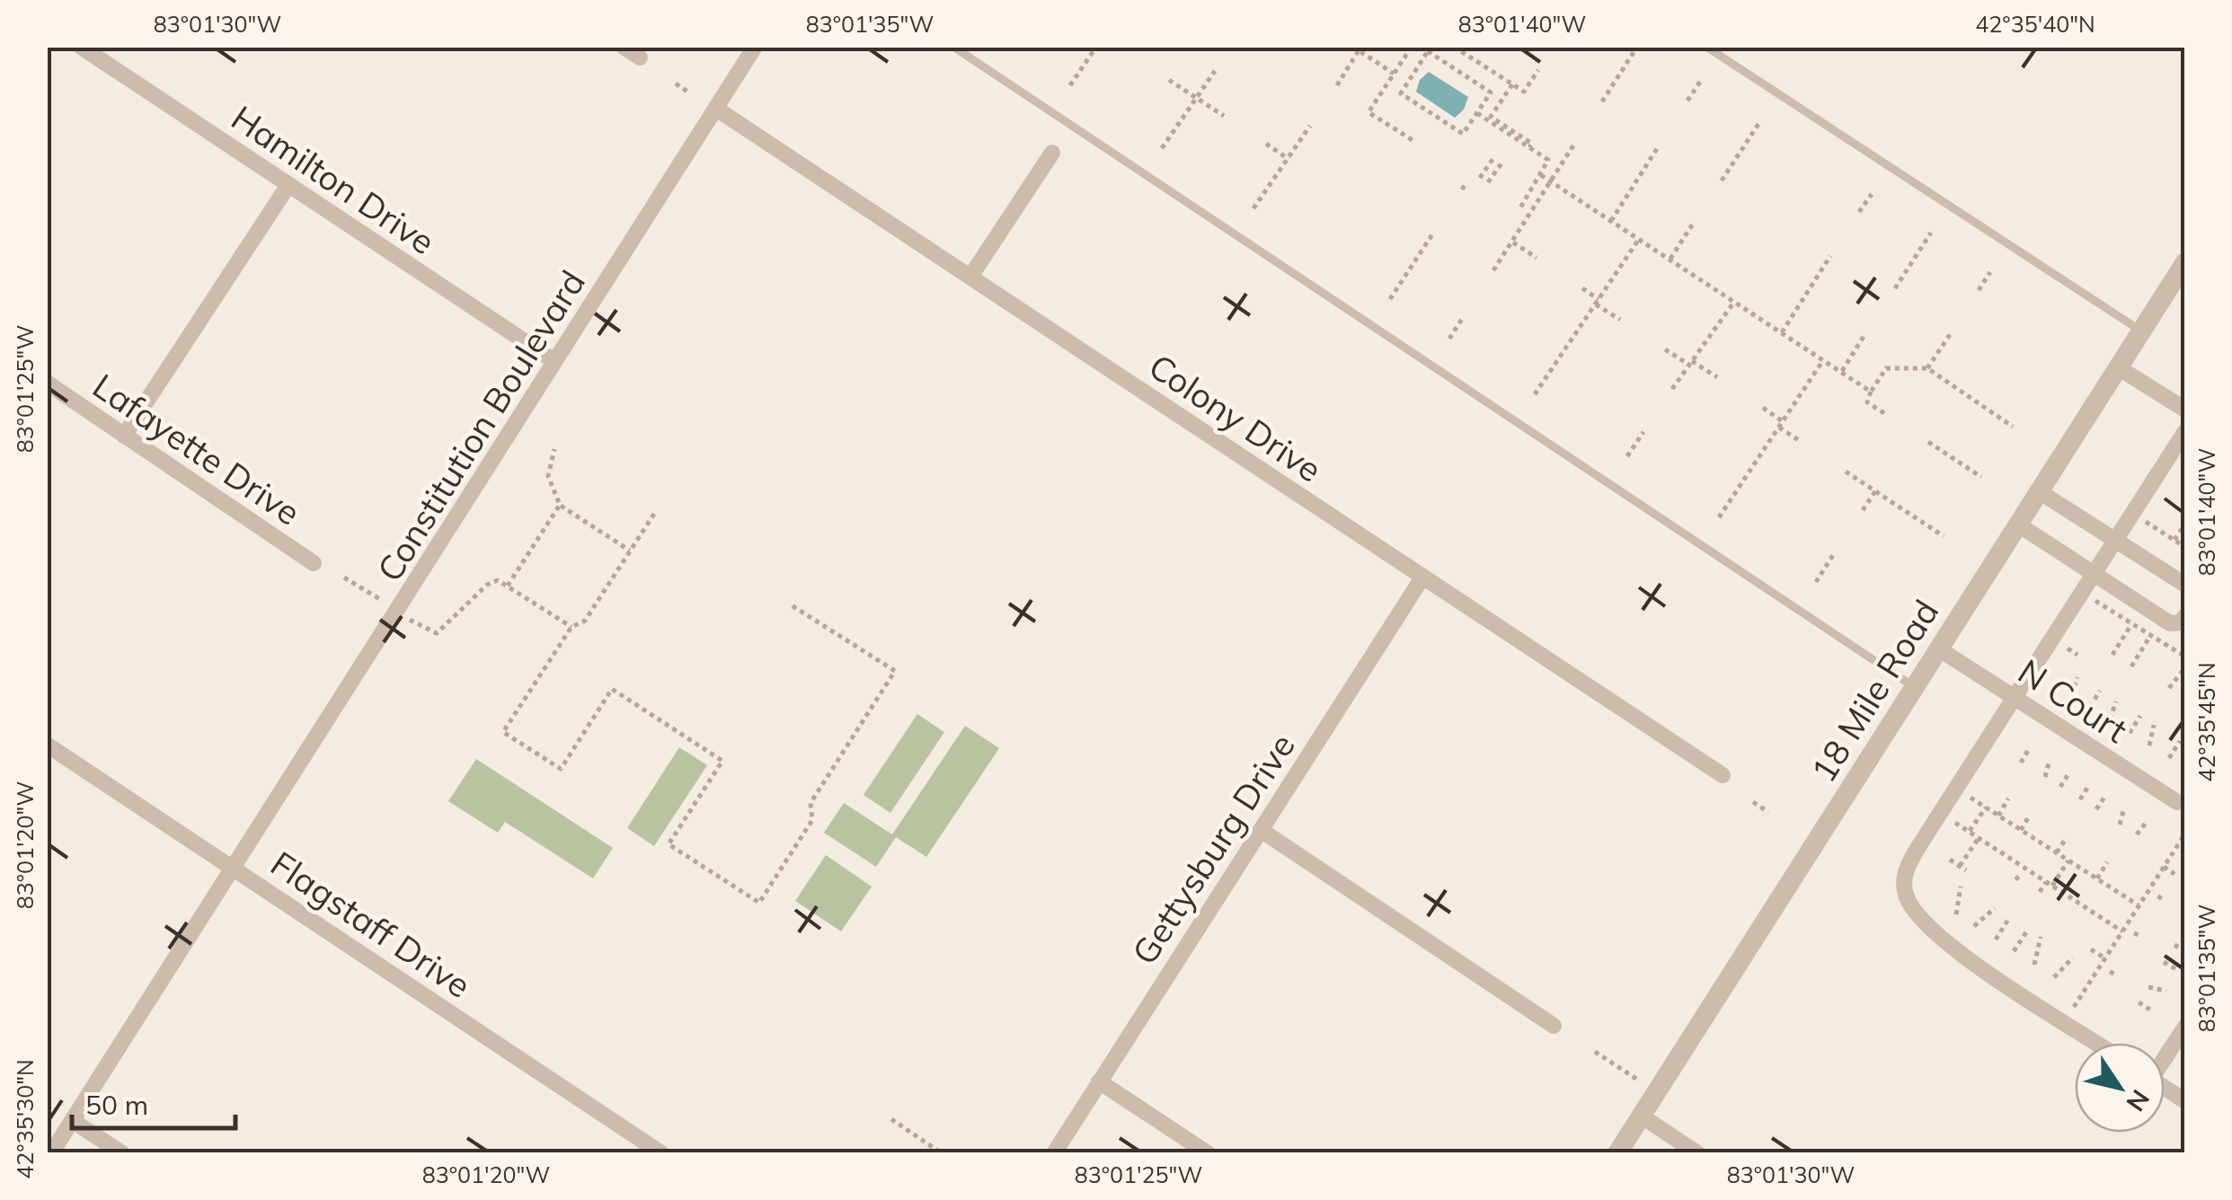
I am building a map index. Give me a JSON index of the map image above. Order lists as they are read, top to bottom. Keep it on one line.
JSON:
{"streets":{"street":["Hamilton Drive","Colony Drive","Constitution Boulevard","Lafayette Drive","18 Mile Road","N Court","Gettysburg Drive","Flagstaff Drive"]},"crossings":[["Hamilton Drive","Constitution Boulevard"],["Colony Drive","Constitution Boulevard"],["Colony Drive","Gettysburg Drive"],["Constitution Boulevard","Flagstaff Drive"],["18 Mile Road","N Court"]],"scale_bar":"50 m","north":"bottom right","coordinates":["83°01'30\"W","83°01'35\"W","83°01'40\"W","42°35'40\"N","83°01'25\"W","42°35'45\"N","83°01'20\"W","42°35'30\"N"]}
